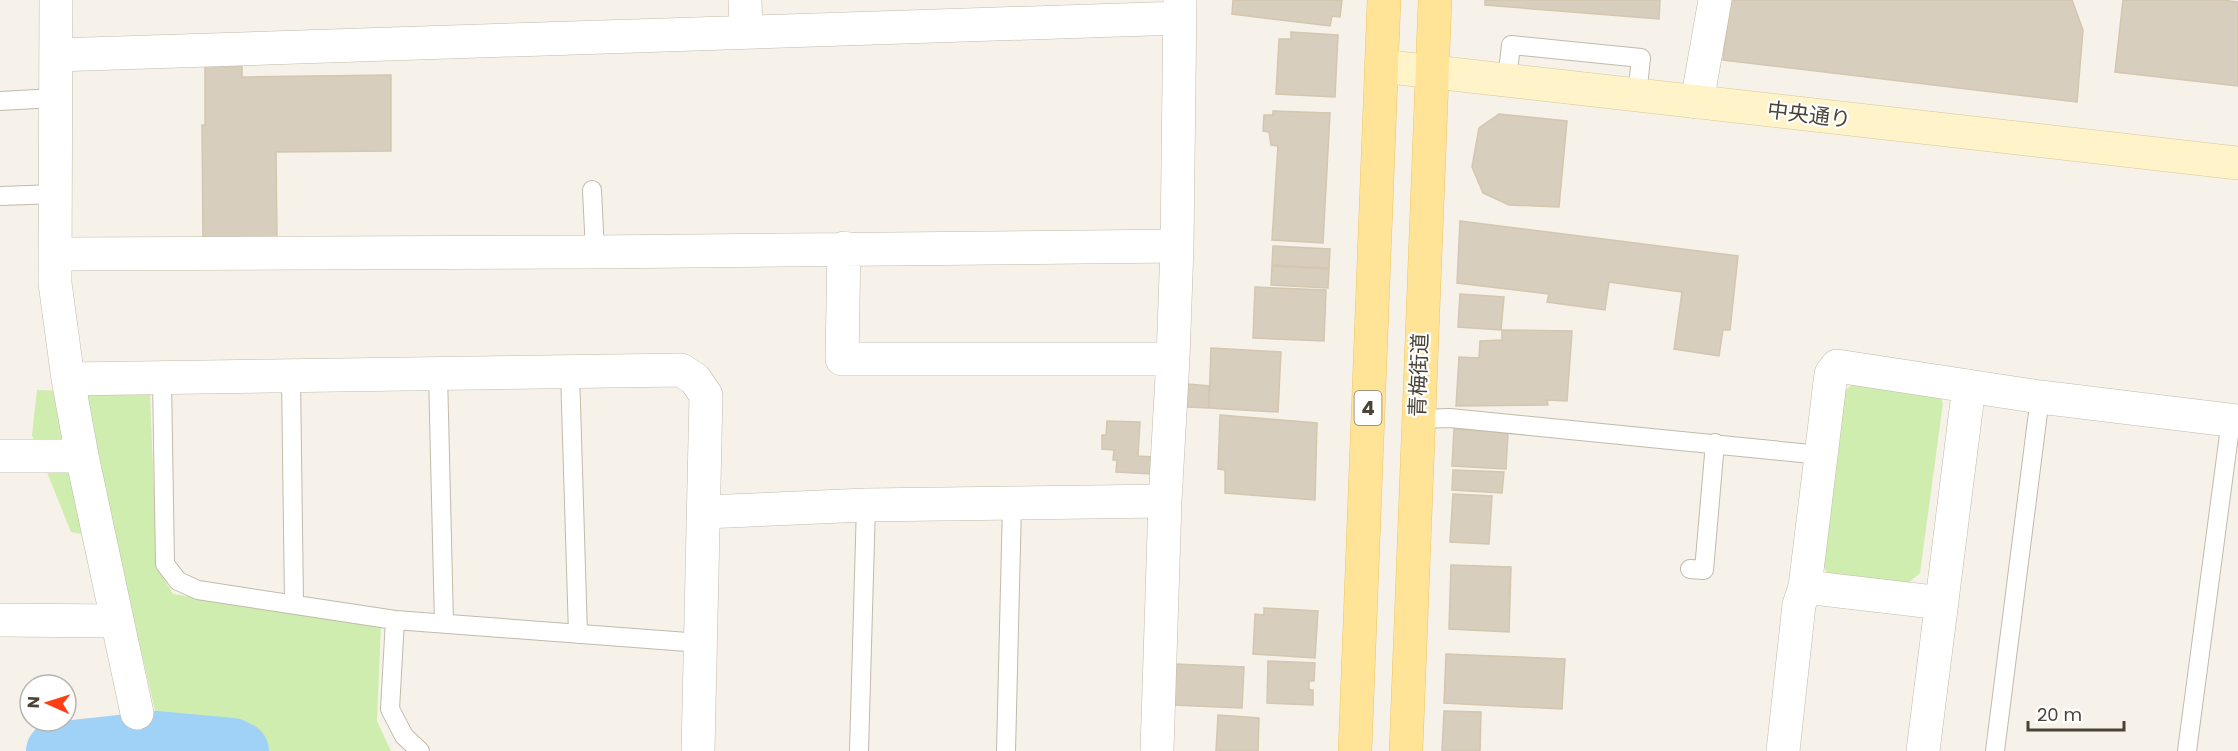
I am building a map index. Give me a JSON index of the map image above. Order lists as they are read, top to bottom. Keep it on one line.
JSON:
{"streets":{"main road":["青梅街道","4"],"street":["中央通り"]},"crossings":[["中央通り","青梅街道"],["中央通り","4"]],"scale_bar":"20 m","north":"left"}
